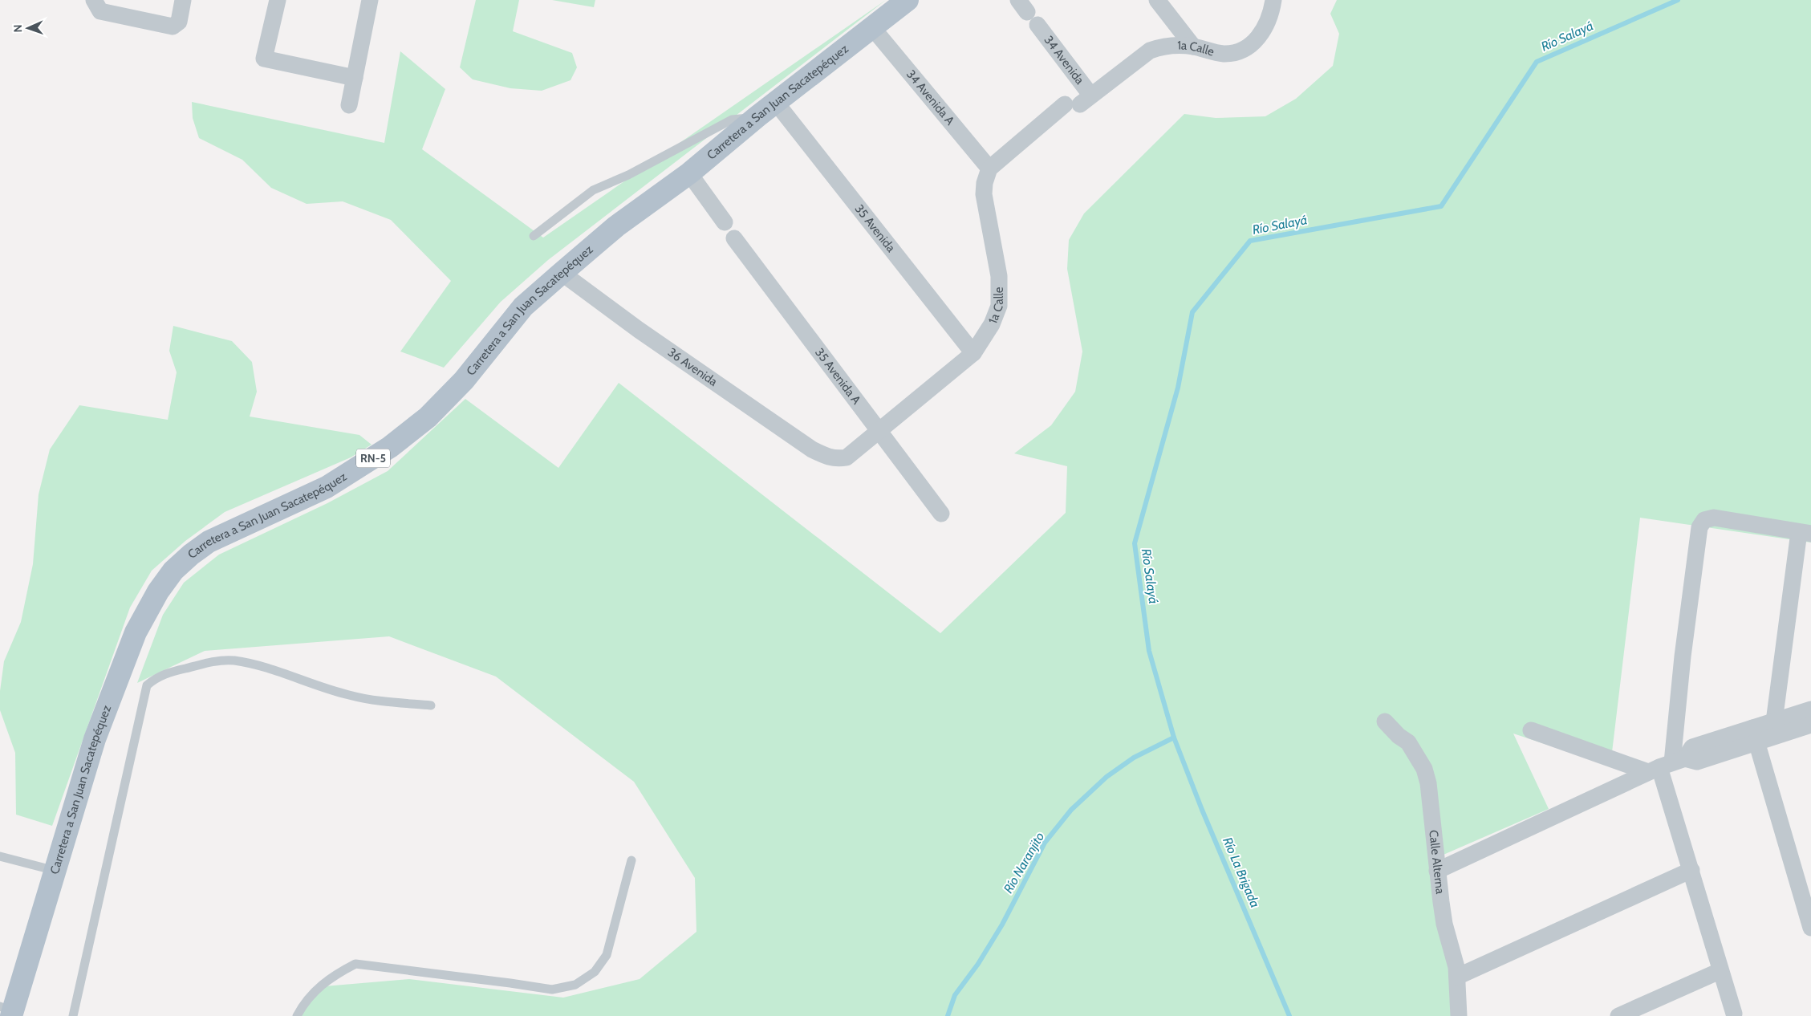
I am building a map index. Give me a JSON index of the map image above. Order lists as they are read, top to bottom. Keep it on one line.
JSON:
{"streets":{"main road":["Carretera a San Juan Sacatepéquez","RN-5"],"street":["1a Calle","34 Avenida","34 Avenida A","35 Avenida","36 Avenida","35 Avenida A","Calle Alterna"]},"crossings":[["1a Calle","34 Avenida"],["1a Calle","34 Avenida A"],["1a Calle","35 Avenida"],["1a Calle","36 Avenida"],["1a Calle","35 Avenida A"],["34 Avenida A","Carretera a San Juan Sacatepéquez"],["Carretera a San Juan Sacatepéquez","35 Avenida"],["Carretera a San Juan Sacatepéquez","36 Avenida"]],"water":["Río Salayá","Río Naranjito","Río La Brigada"],"north":"left"}
